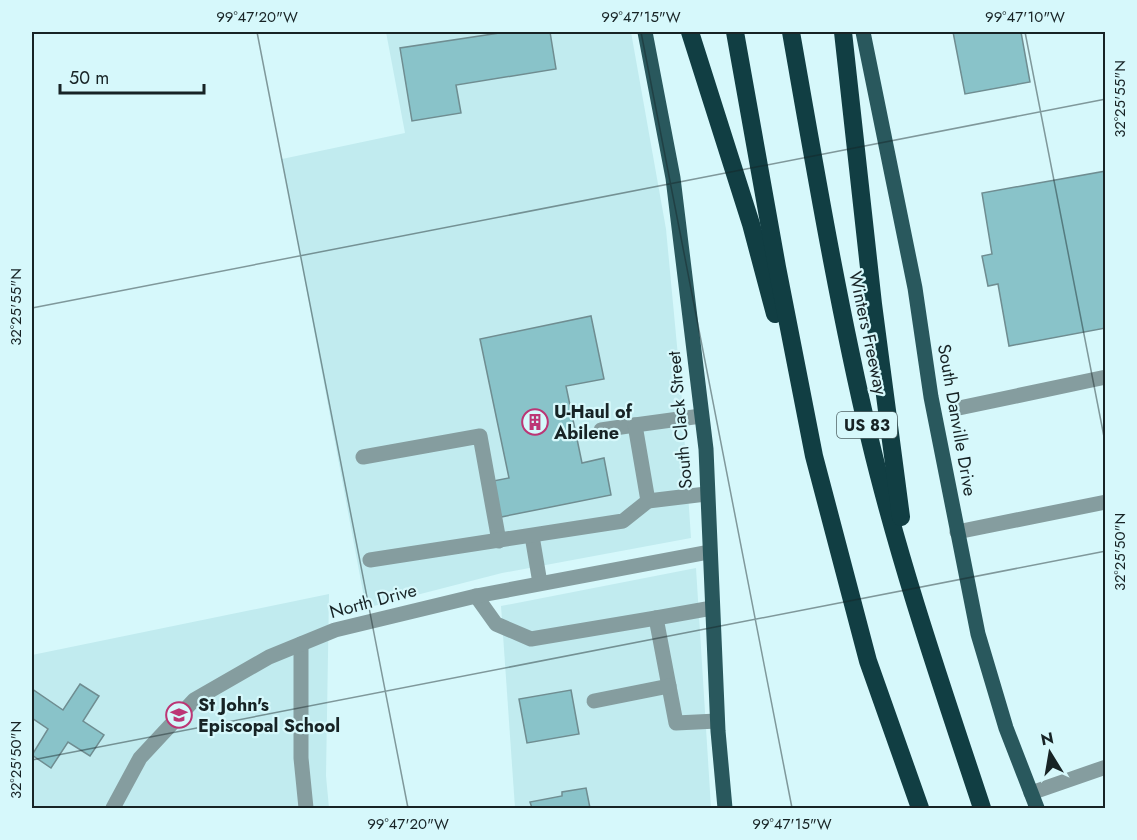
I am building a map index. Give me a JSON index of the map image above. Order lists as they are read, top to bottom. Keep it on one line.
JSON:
{"streets":{"highway":["Winters Freeway","US 83"],"main road":["South Clack Street","South Danville Drive"],"street":["North Drive"]},"crossings":[["South Clack Street","North Drive"]],"places":{"building":["U-Haul of Abilene"],"school or university":["St John's Episcopal School"]},"scale_bar":"50 m","north":"top","coordinates":["99°47'20\"W","99°47'15\"W","99°47'10\"W","32°25'55\"N","32°25'50\"N"]}
